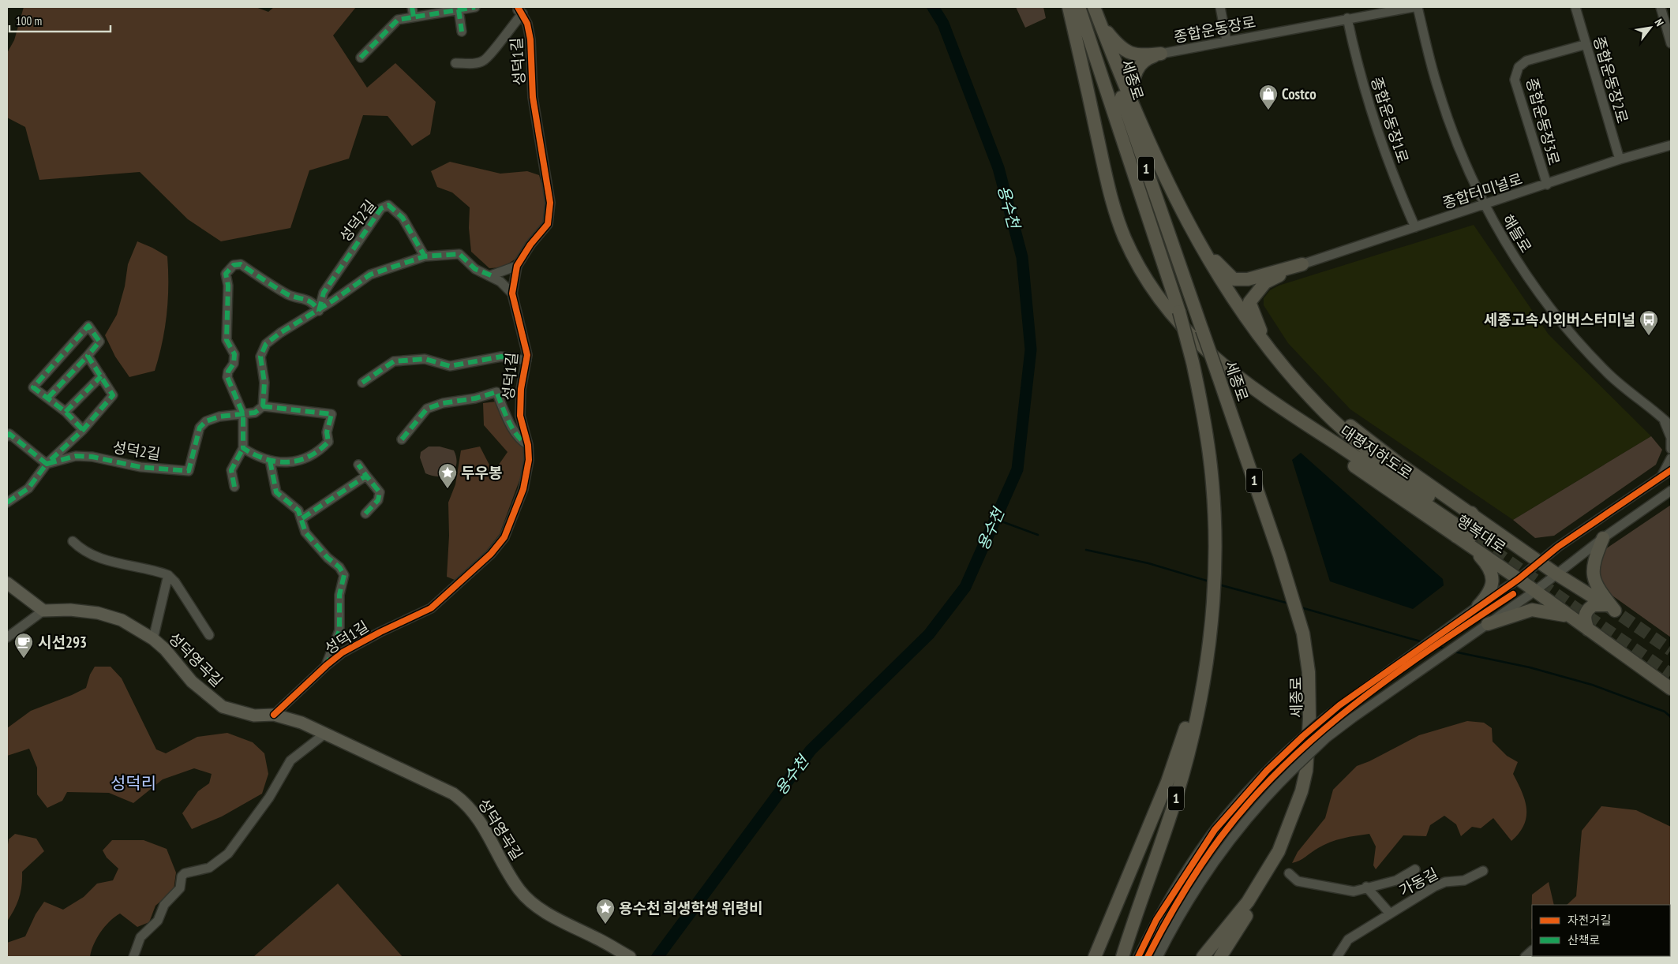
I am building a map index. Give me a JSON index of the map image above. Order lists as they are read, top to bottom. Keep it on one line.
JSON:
{"streets":{"highway":["세종로","1","대평지하도로","행복대로"],"main road":["성덕영곡길"],"street":["종합운동장로","성덕1길","종합운동장2로","종합운동장1로","종합운동장3로","종합터미널로","성덕2길","해들로","가동길"]},"crossings":[["종합운동장로","종합운동장1로"],["성덕1길","성덕영곡길"],["종합운동장2로","종합운동장3로"],["종합운동장2로","종합터미널로"],["종합운동장1로","종합터미널로"],["종합운동장3로","종합터미널로"],["종합터미널로","해들로"],["대평지하도로","행복대로"]],"districts":["성덕리"],"water":["용수천"],"places":{"shop":["Costco"],"bus stop":["세종고속시외버스터미널"],"place":["두우봉","용수천 희생학생 위령비"],"cafe":["시선293"]},"legend":["자전거길","산책로"],"scale_bar":"100 m","north":"top right"}
